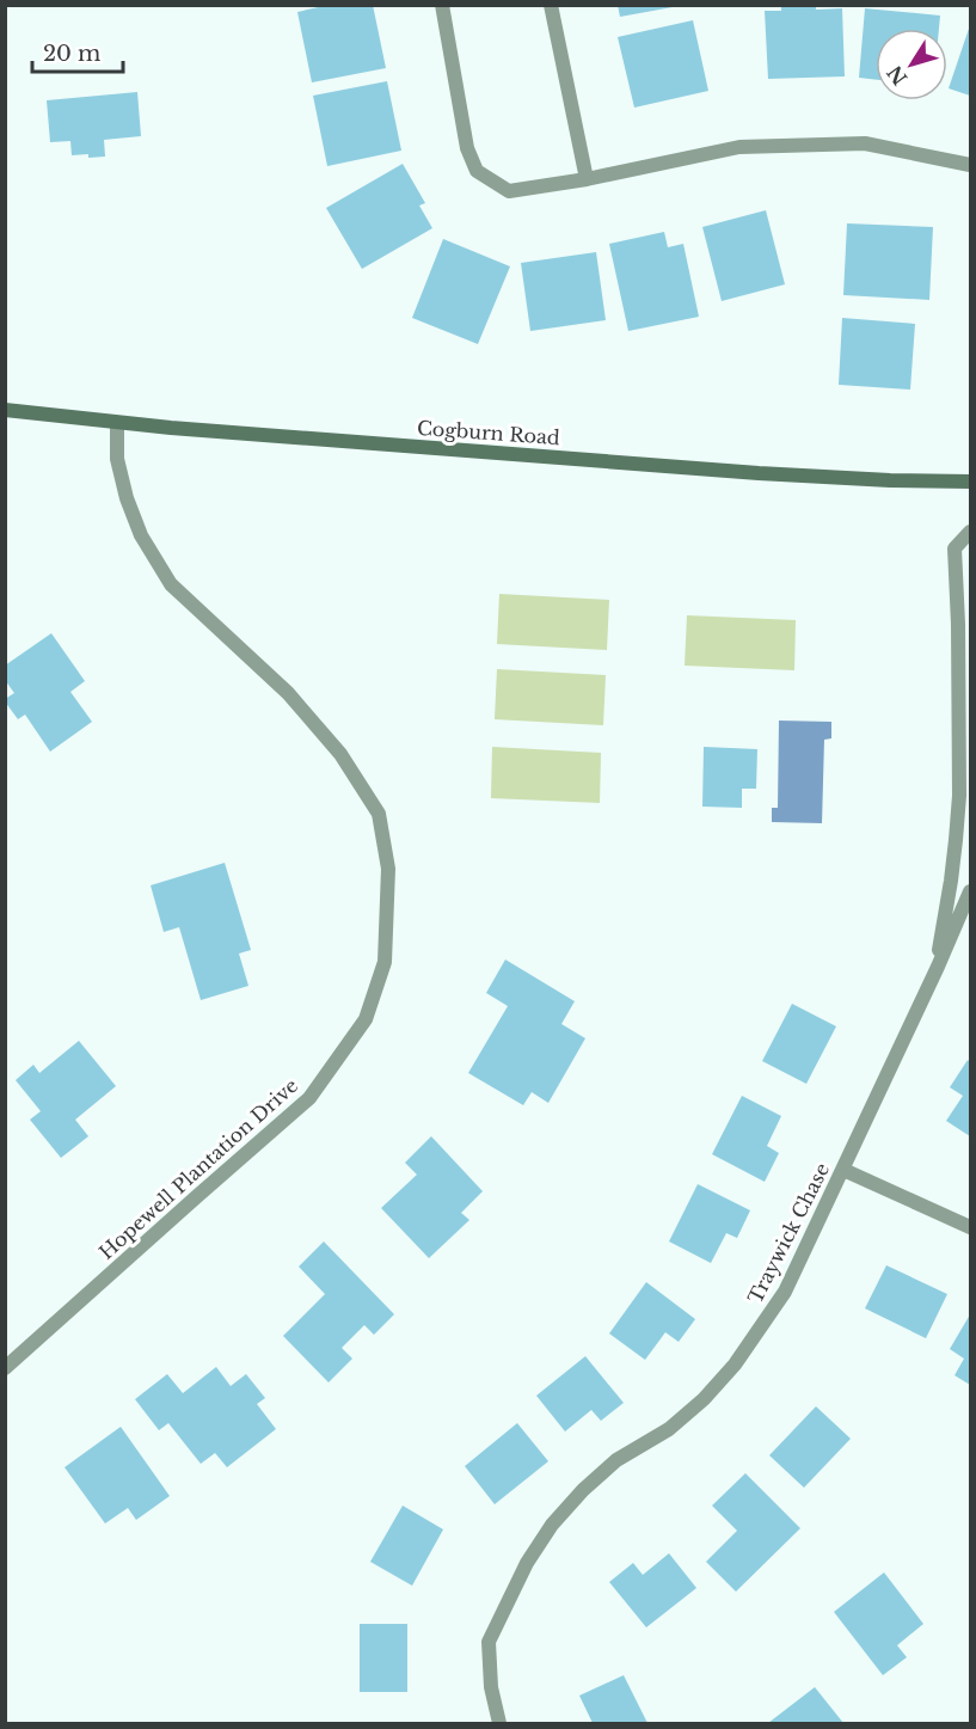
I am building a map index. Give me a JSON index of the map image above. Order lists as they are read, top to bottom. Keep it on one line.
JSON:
{"streets":{"street":["Cogburn Road","Hopewell Plantation Drive","Traywick Chase"]},"crossings":[["Cogburn Road","Hopewell Plantation Drive"]],"scale_bar":"20 m","north":"bottom left"}
